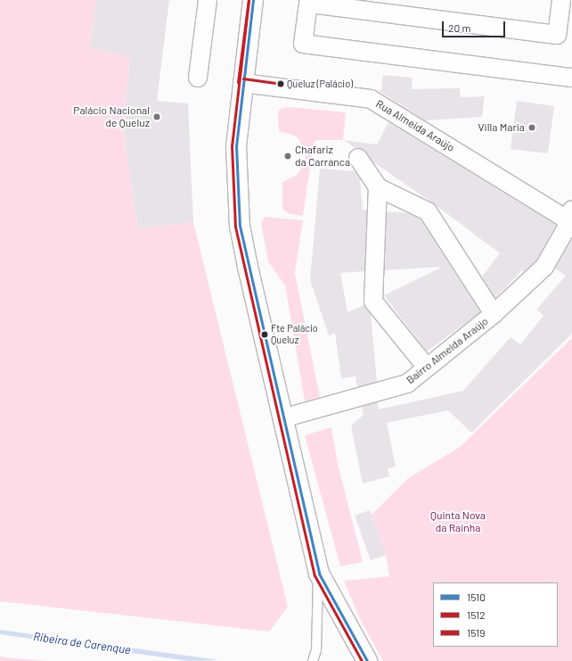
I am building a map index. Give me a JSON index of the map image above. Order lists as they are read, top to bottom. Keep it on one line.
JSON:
{"streets":{"street":["Rua Almeida Araújo","Bairro Almeida Araújo"]},"crossings":[["Rua Almeida Araújo","Bairro Almeida Araújo"]],"water":["Ribeira de Carenque"],"parks":["Quinta Nova da Rainha"],"places":["Queluz (Palácio)","Palácio Nacional de Queluz","Villa Maria","Chafariz da Carranca","Fte Palácio Queluz"],"lines":["transit line 1510","transit line 1512","transit line 1519"],"legend":["1510","1512","1519"],"scale_bar":"20 m"}
